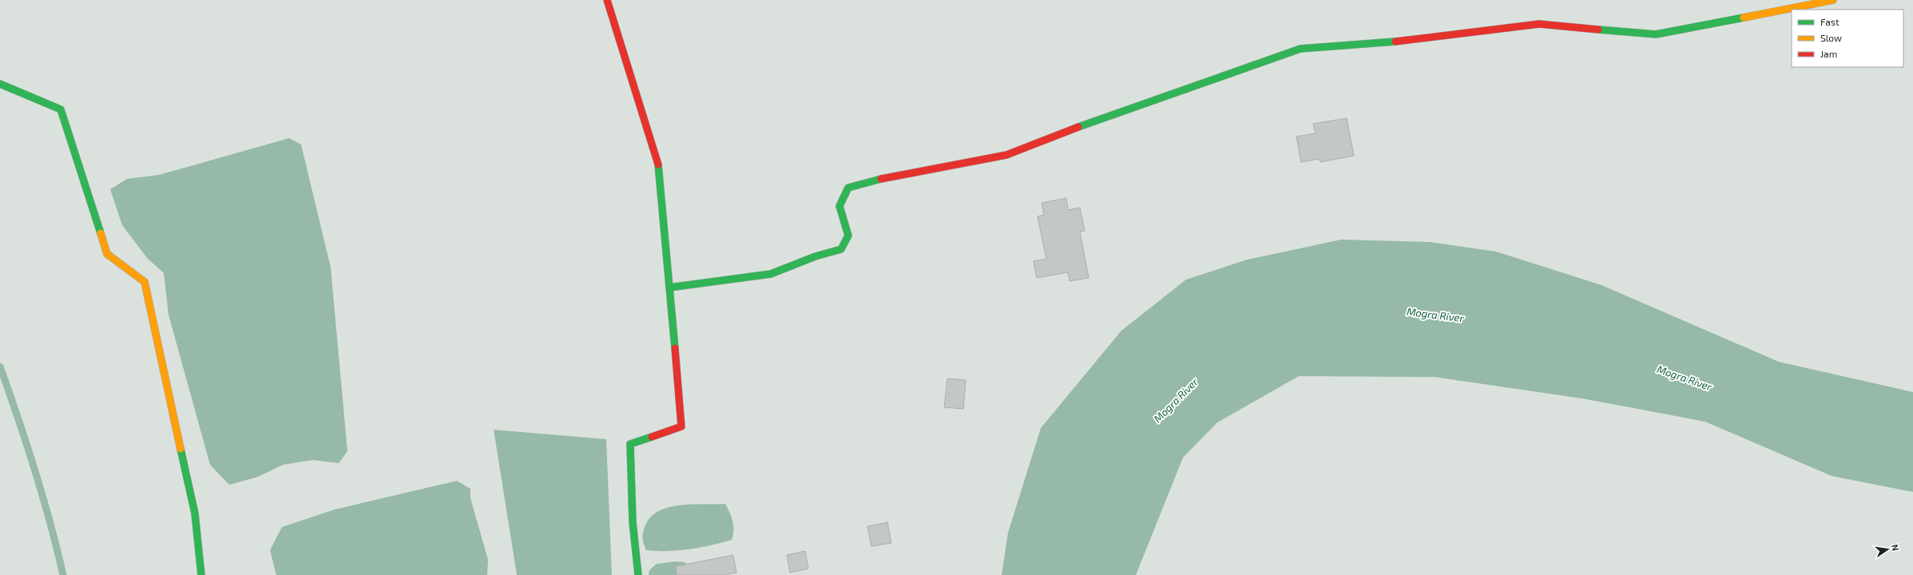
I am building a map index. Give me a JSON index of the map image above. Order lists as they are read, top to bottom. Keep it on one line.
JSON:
{"water":["Mogra River"],"legend":["Fast","Slow","Jam"],"north":"right"}
